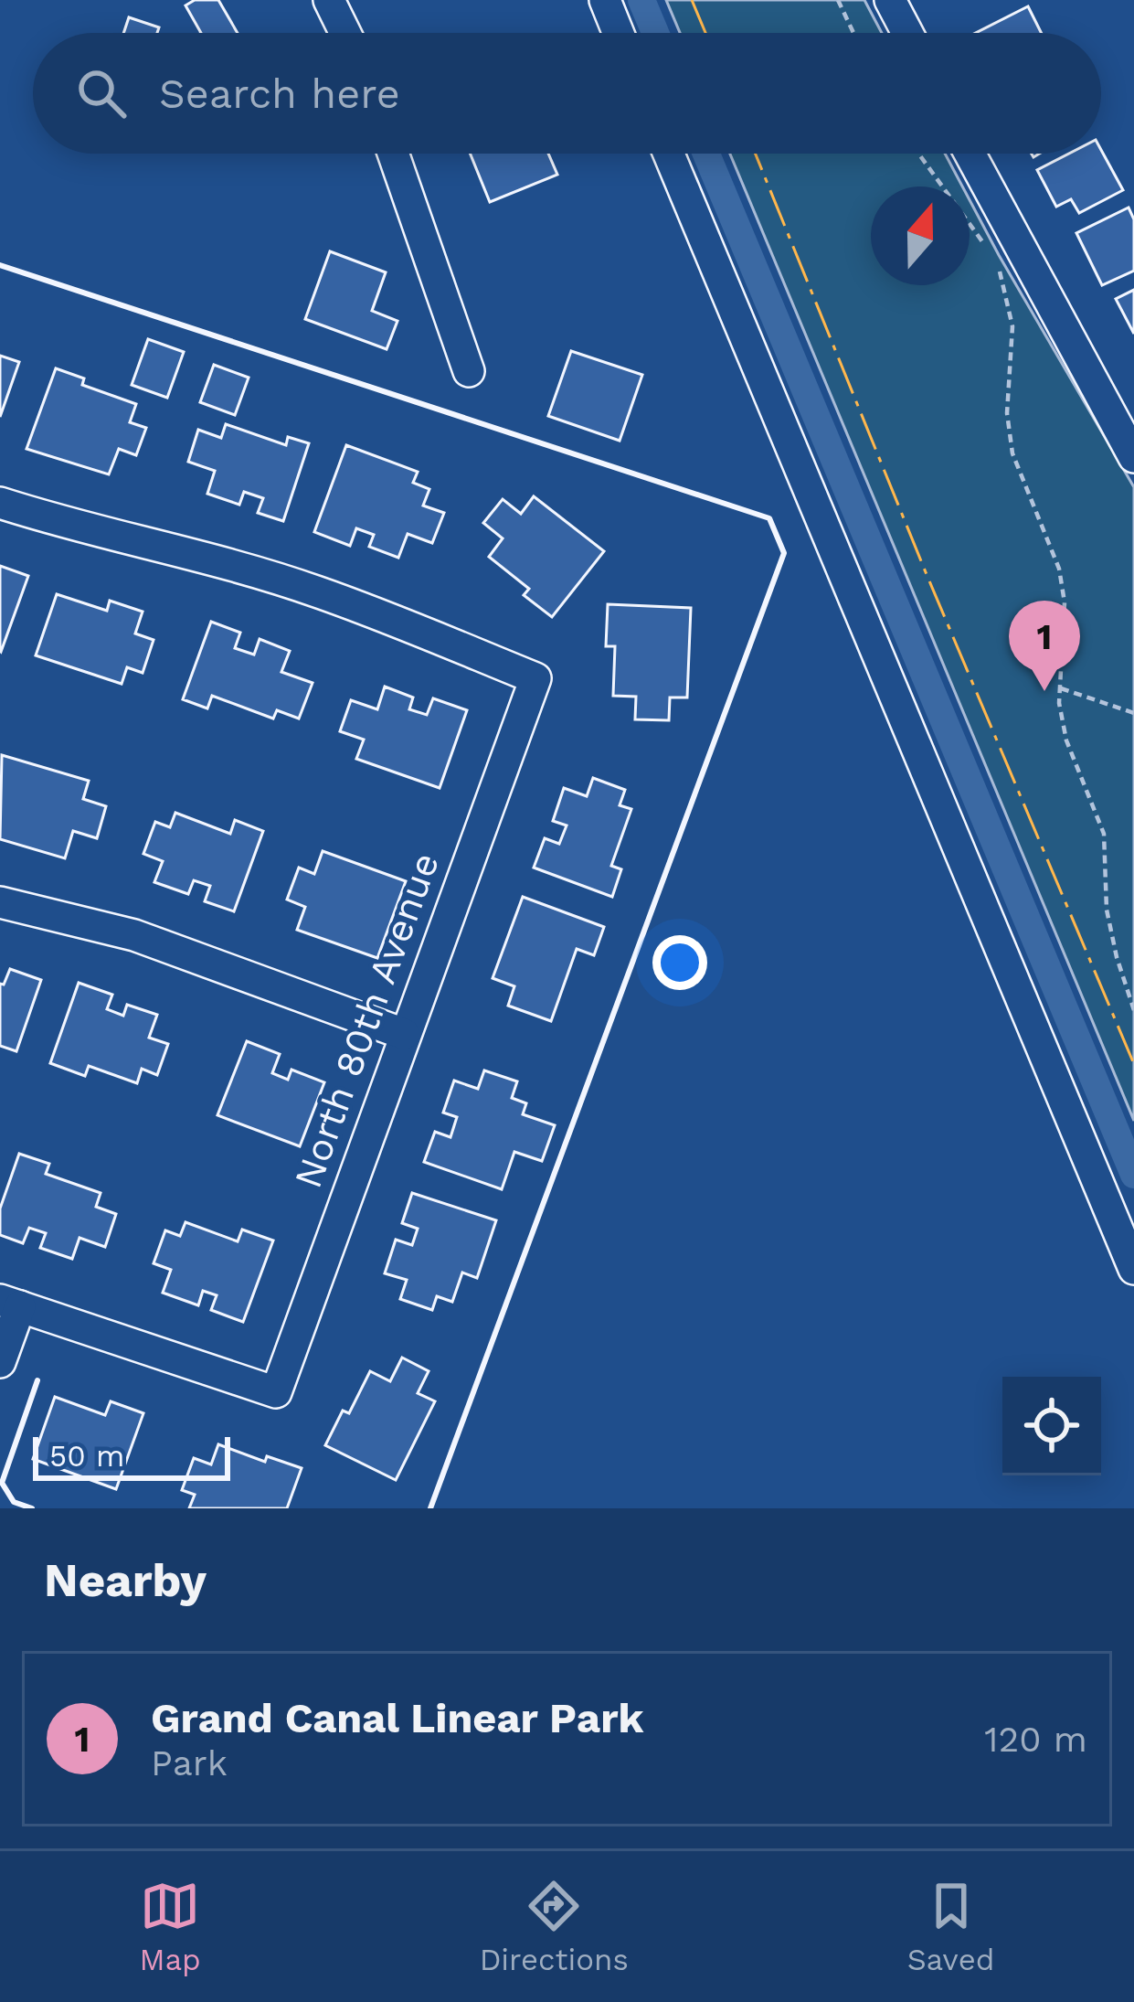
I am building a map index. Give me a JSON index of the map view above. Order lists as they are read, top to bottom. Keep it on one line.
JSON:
{"streets":{"street":["North 80th Avenue"]},"scale_bar":"50 m","north":"top","page":{"search":"Search here","pins":"1","scale":"50 m","heading":"Nearby","list":[{"mark":"1","name":"Grand Canal Linear Park","note":"Park","value":"120 m"}],"nav":["Map","Directions","Saved"]}}
